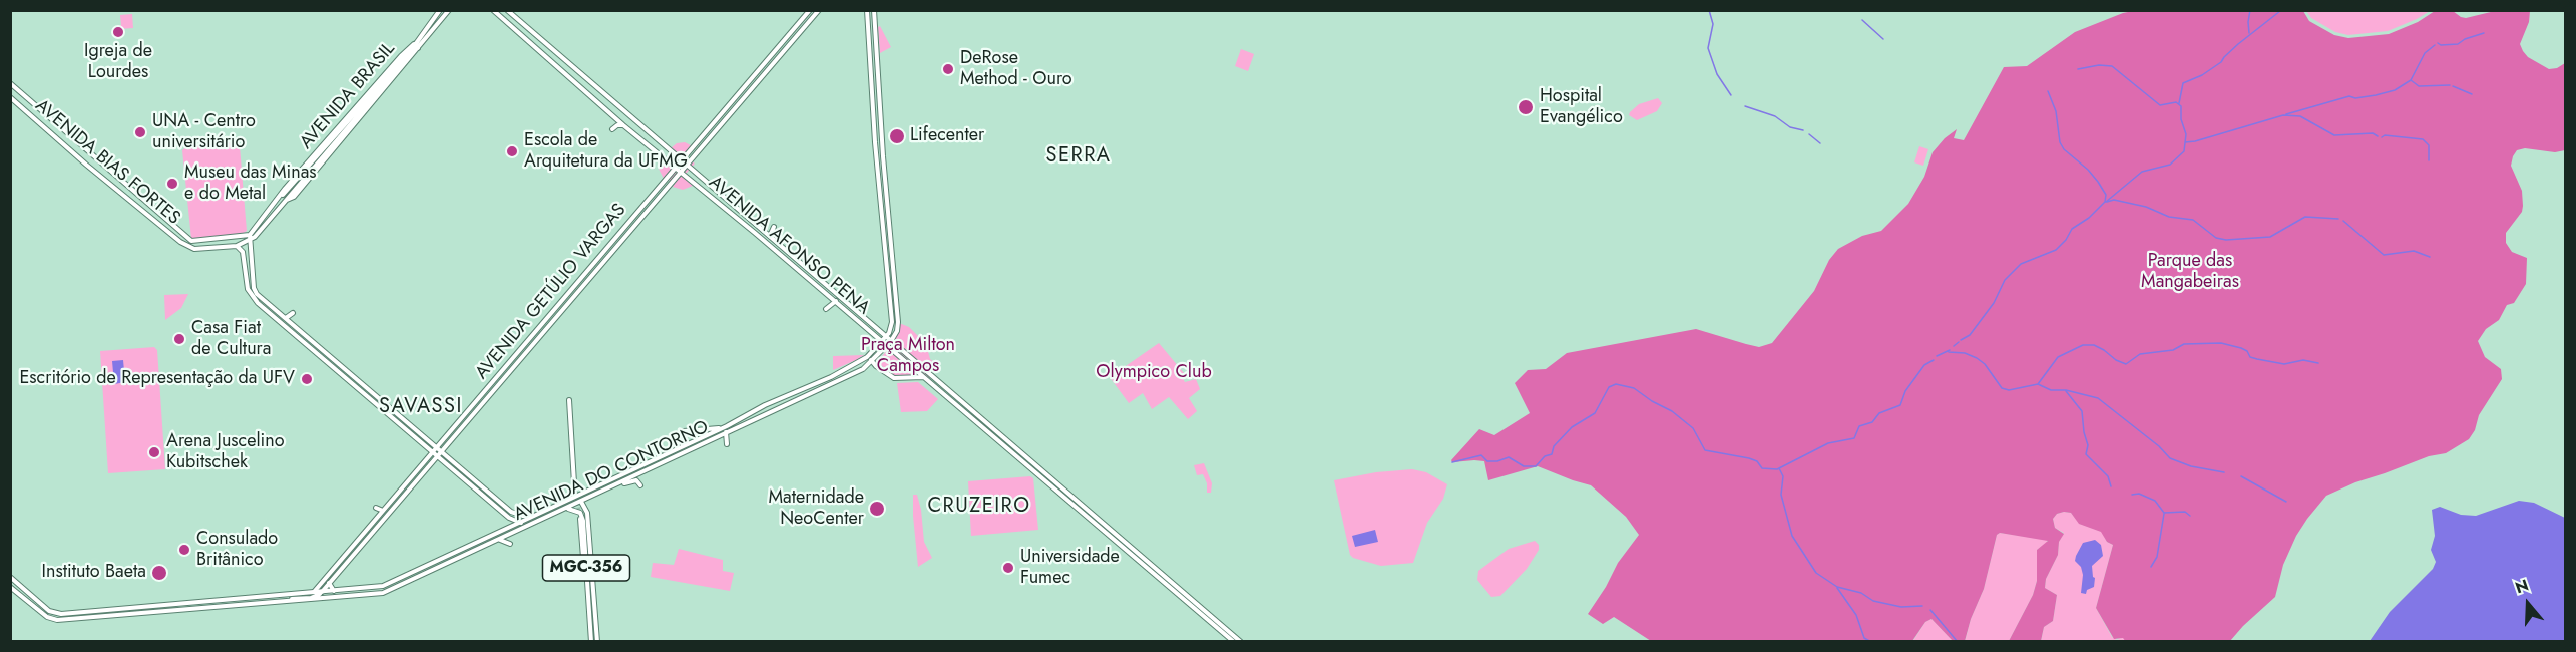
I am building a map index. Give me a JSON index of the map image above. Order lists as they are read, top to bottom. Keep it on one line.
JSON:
{"streets":{"main road":["AVENIDA BRASIL","AVENIDA BIAS FORTES","AVENIDA AFONSO PENA","AVENIDA GETÚLIO VARGAS","AVENIDA DO CONTORNO","MGC-356"]},"crossings":[["AVENIDA BRASIL","AVENIDA BIAS FORTES"],["AVENIDA AFONSO PENA","AVENIDA GETÚLIO VARGAS"],["AVENIDA AFONSO PENA","AVENIDA DO CONTORNO"],["AVENIDA GETÚLIO VARGAS","AVENIDA DO CONTORNO"],["AVENIDA DO CONTORNO","MGC-356"]],"districts":["SERRA","SAVASSI","CRUZEIRO"],"parks":["Parque das Mangabeiras","Praça Milton Campos","Olympico Club"],"places":["Igreja de Lourdes","DeRose Method - Ouro","Hospital Evangélico","UNA - Centro universitário","Lifecenter","Escola de Arquitetura da UFMG","Museu das Minas e do Metal","Casa Fiat de Cultura","Escritório de Representação da UFV","Arena Juscelino Kubitschek","Maternidade NeoCenter","Consulado Britânico","Universidade Fumec","Instituto Baeta"],"north":"top"}
